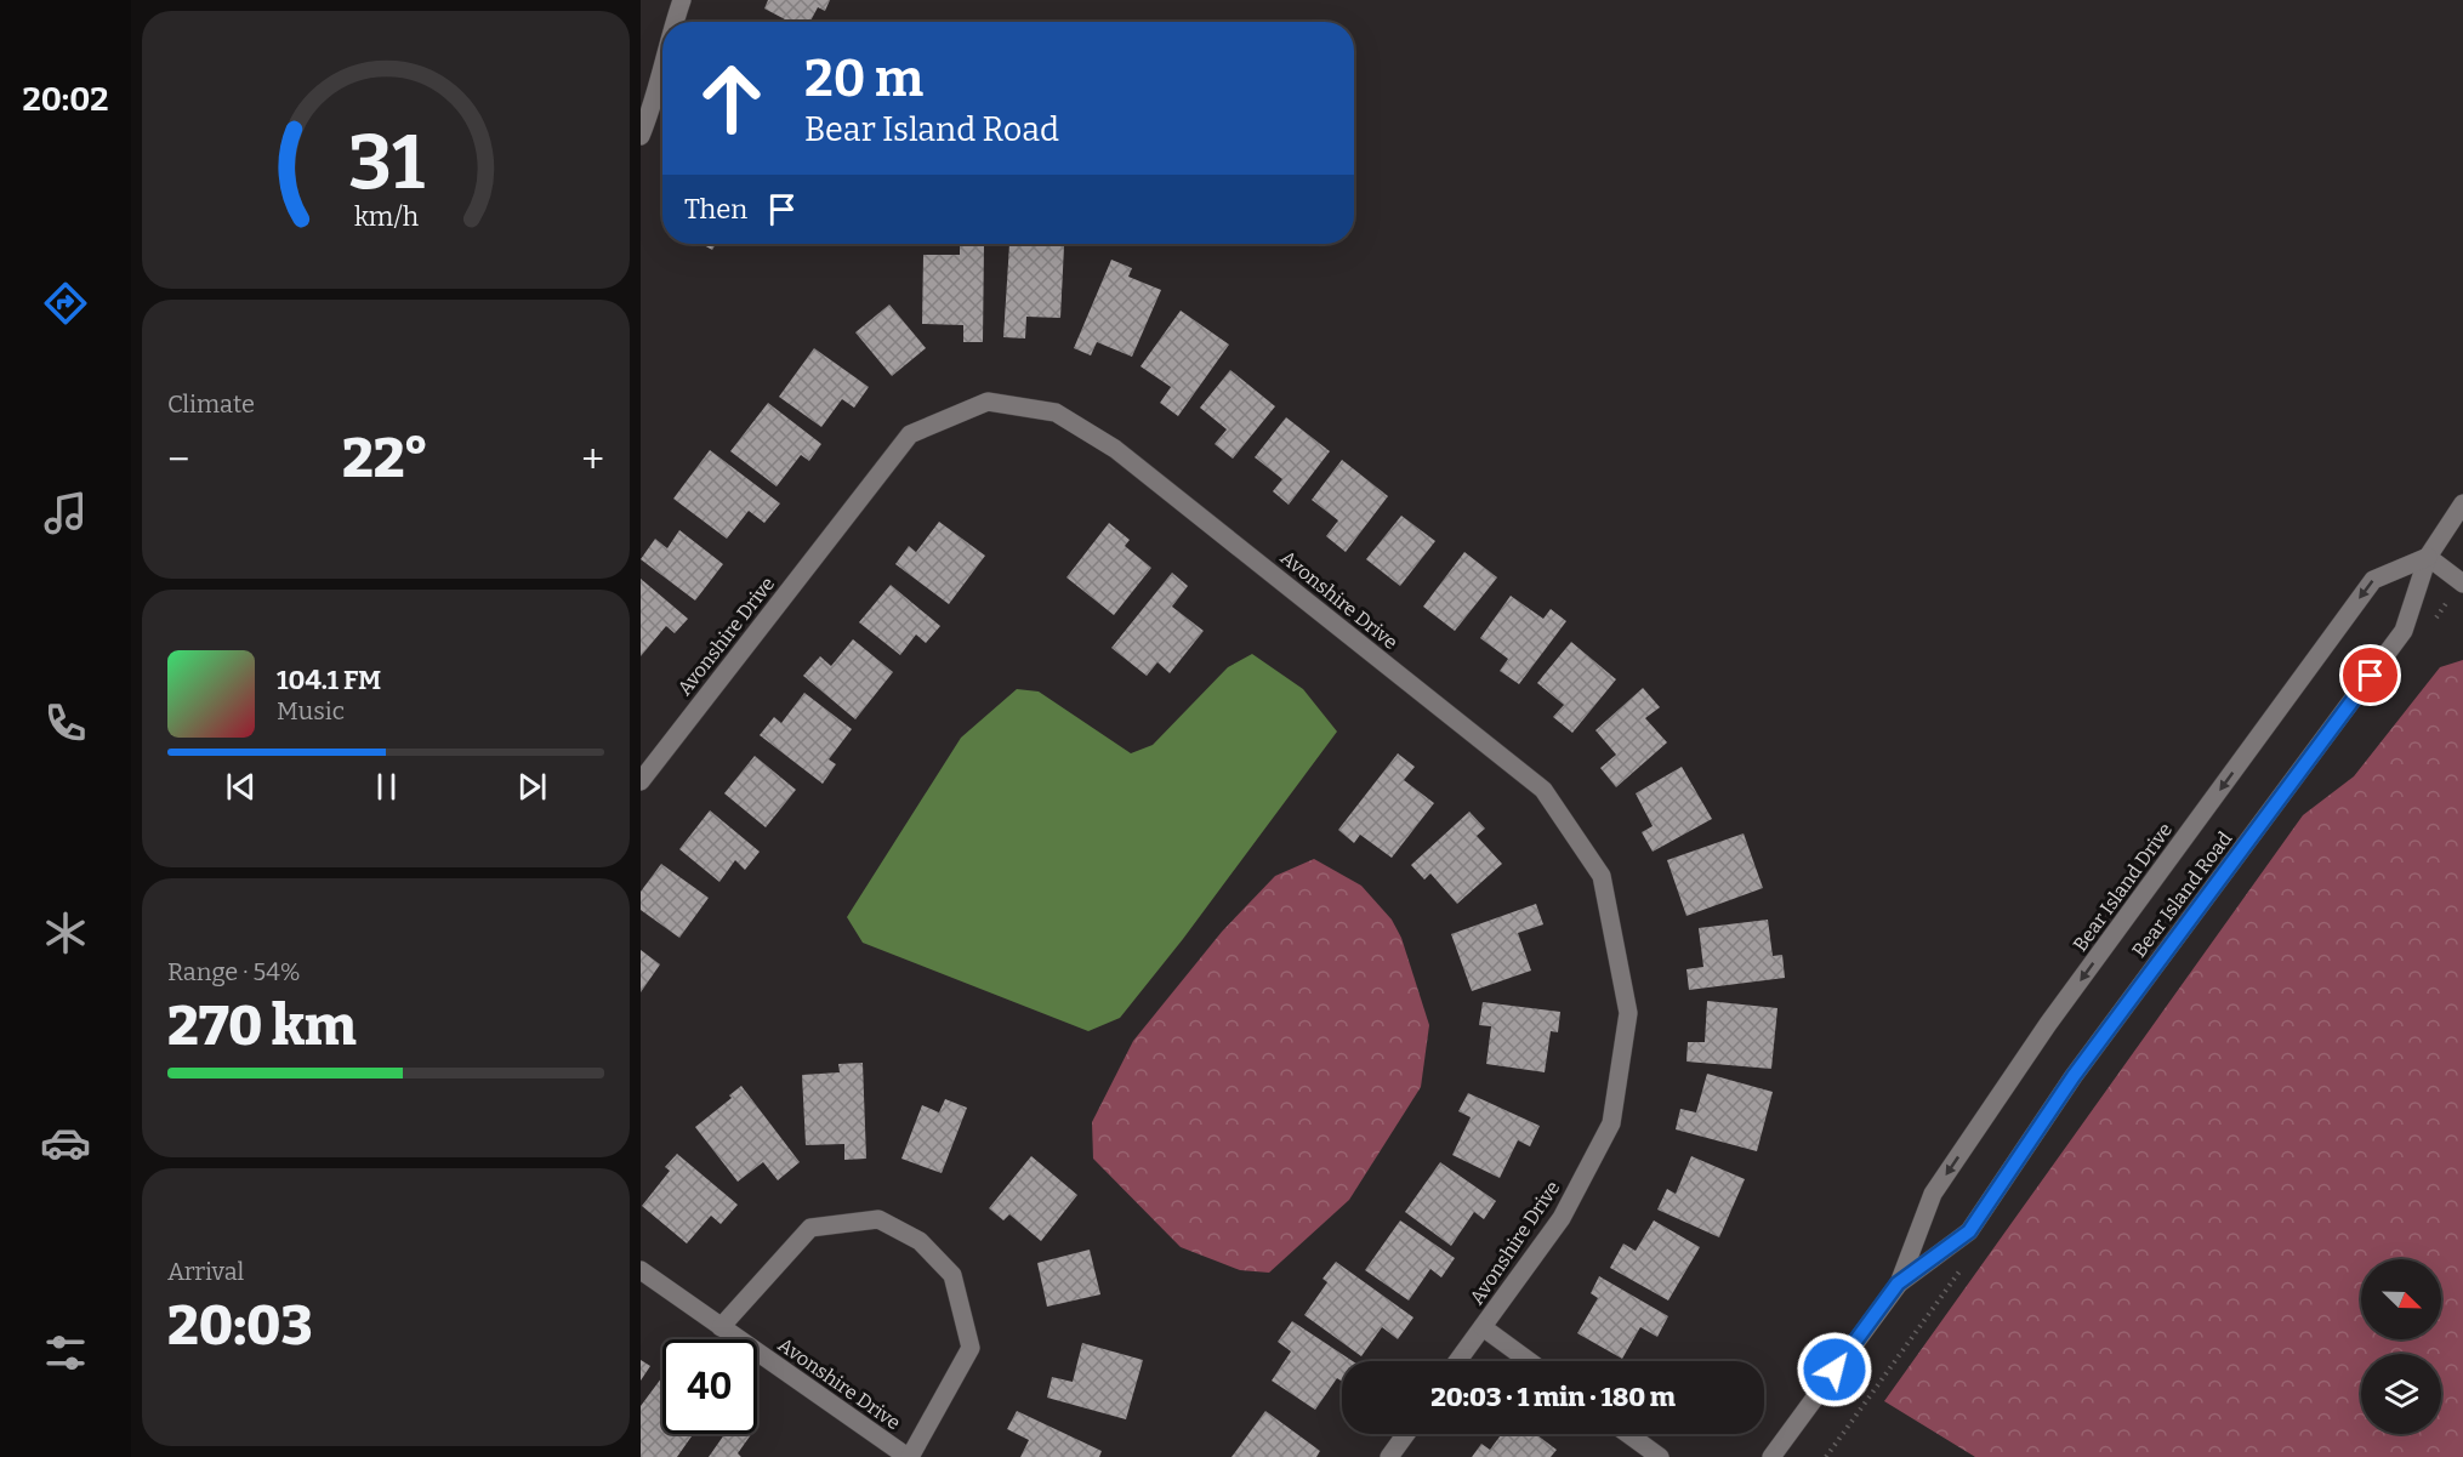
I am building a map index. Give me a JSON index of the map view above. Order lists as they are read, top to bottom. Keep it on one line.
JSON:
{"streets":{"street":["Avonshire Drive","Bear Island Drive","Bear Island Road"]},"crossings":[["Bear Island Drive","Bear Island Road"]],"one_way":["Bear Island Drive"],"north":"bottom right","page":{"tabs":"20:02","turn":["20 m","Bear Island Road"],"then":"Then","tile":["Climate",["Range · 54%","270 km"],["Arrival","20:03"]],"heat":["−","22°","+"],"song":["104.1 FM","Music"],"limit":"40","trip":"20:03 · 1 min · 180 m","gauge":["31","km/h"]}}
